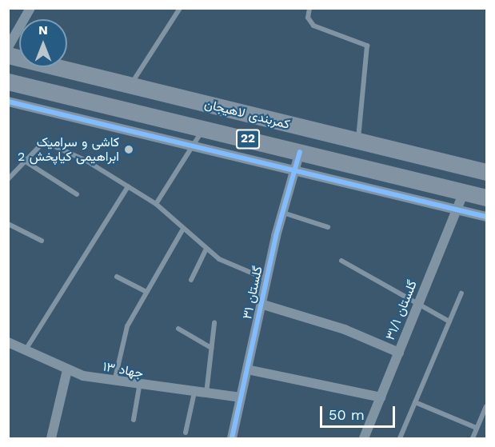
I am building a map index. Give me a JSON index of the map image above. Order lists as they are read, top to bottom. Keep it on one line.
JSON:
{"streets":{"highway":["کمربندی لاهیجان","22"],"street":["گلستان ۳۱","گلستان ۳۱/۱","جهاد ۱۳"]},"crossings":[["کمربندی لاهیجان","گلستان ۳۱"],["کمربندی لاهیجان","گلستان ۳۱/۱"],["گلستان ۳۱","جهاد ۱۳"]],"places":["کاشی و سرامیک ابراهيمی کیاپخش 2"],"scale_bar":"50 m","north":"top"}
